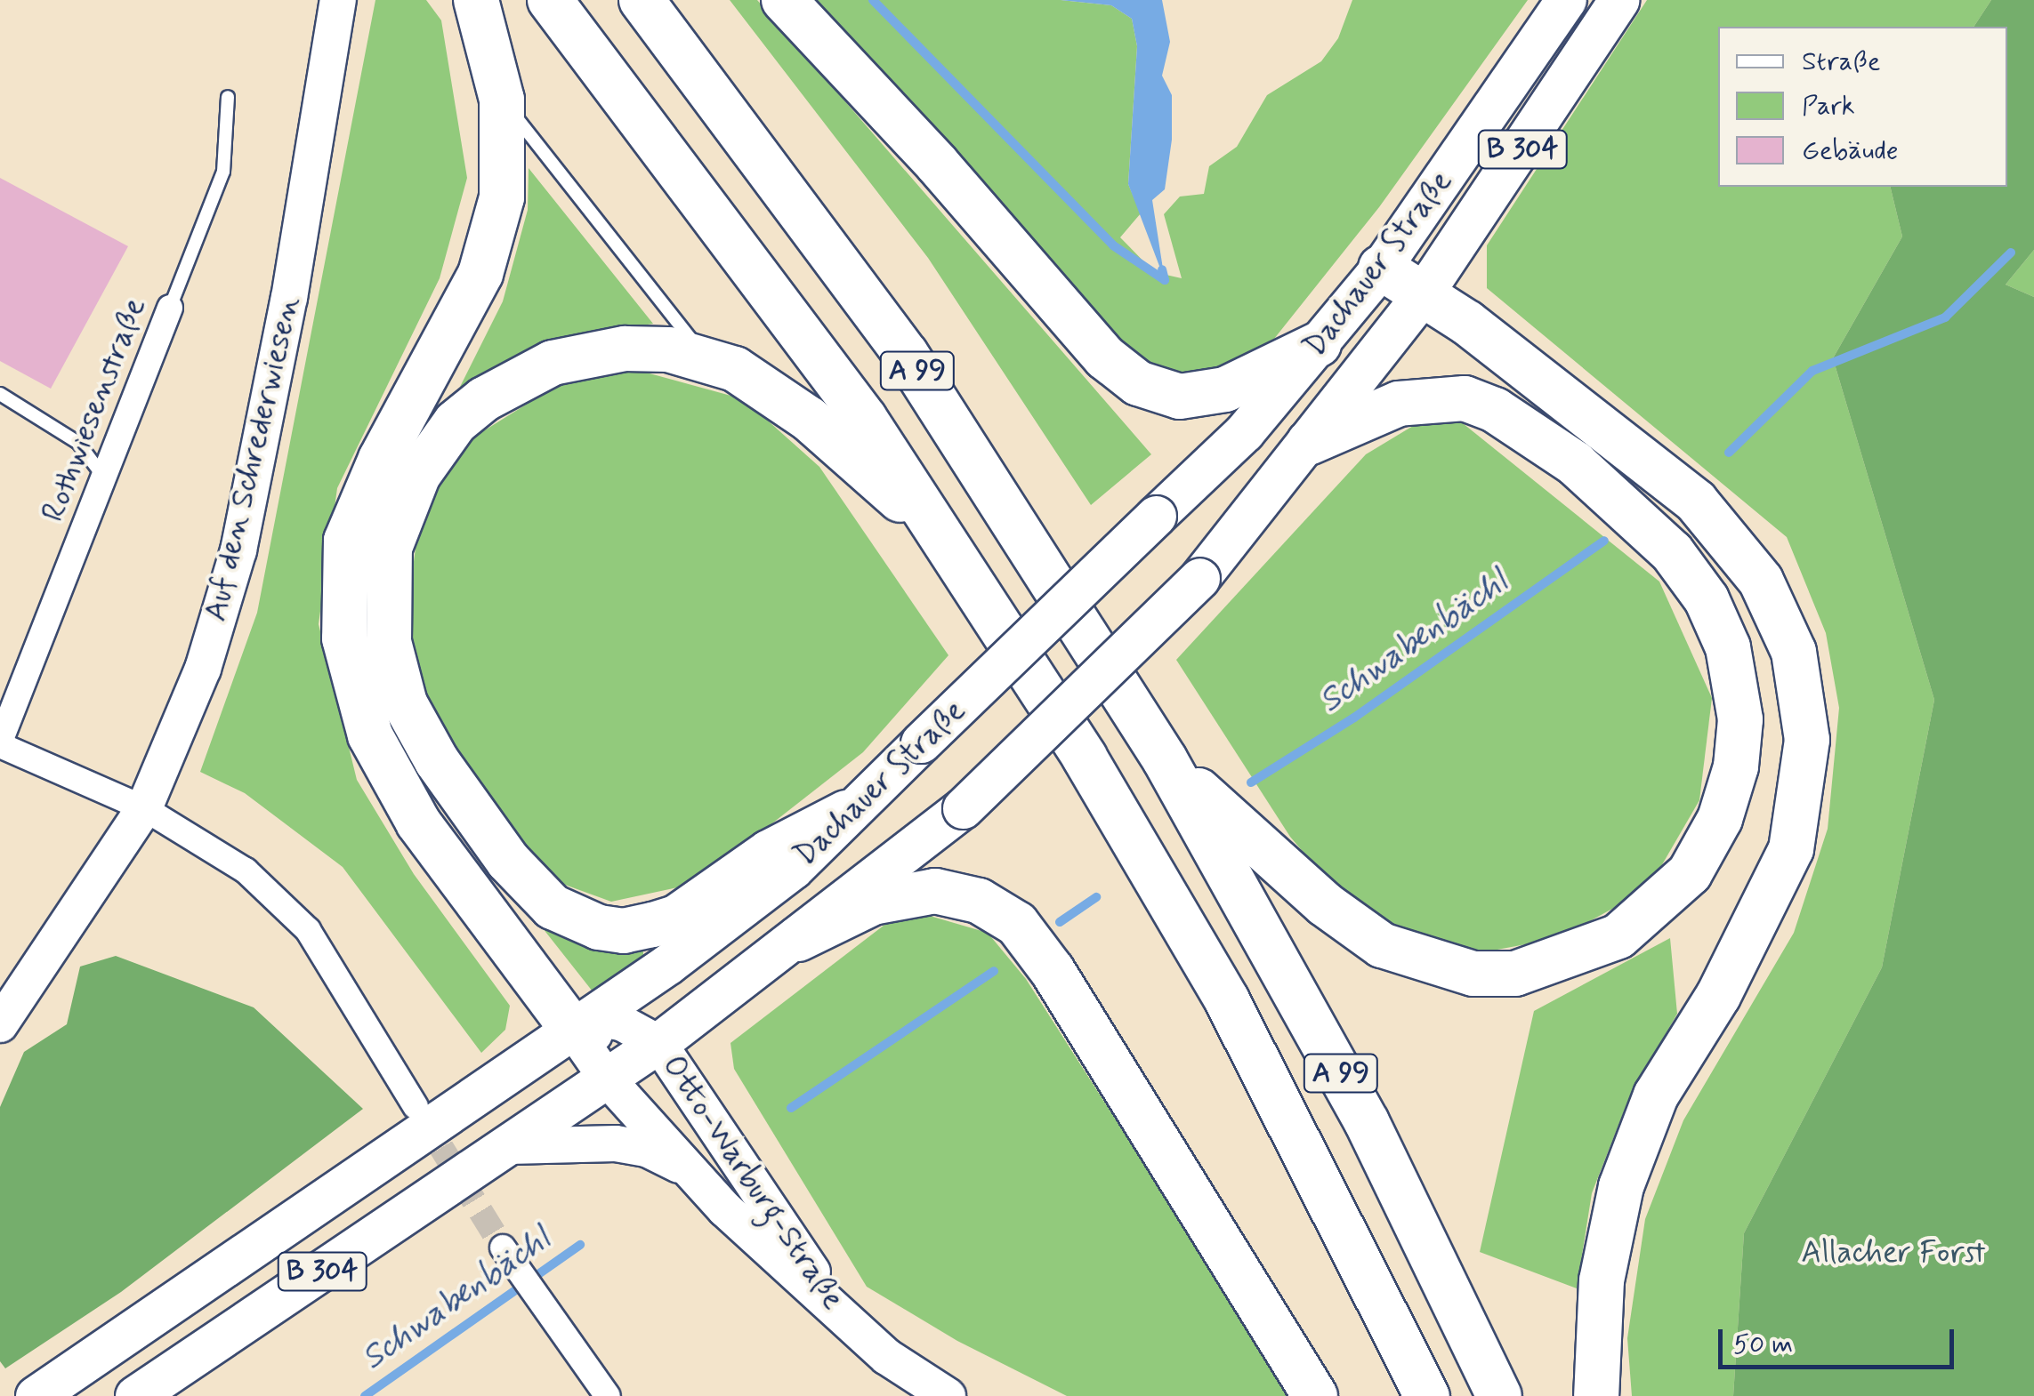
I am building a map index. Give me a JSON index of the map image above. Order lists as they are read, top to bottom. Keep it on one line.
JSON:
{"streets":{"highway":["A 99"],"main road":["B 304","Dachauer Straße","Auf den Schrederwiesen","Otto-Warburg-Straße"],"street":["Rothwiesenstraße"]},"crossings":[["Dachauer Straße","Otto-Warburg-Straße"],["Rothwiesenstraße","Auf den Schrederwiesen"]],"water":["Schwabenbächl"],"parks":["Allacher Forst"],"legend":["Straße","Park","Gebäude"],"scale_bar":"50 m"}
